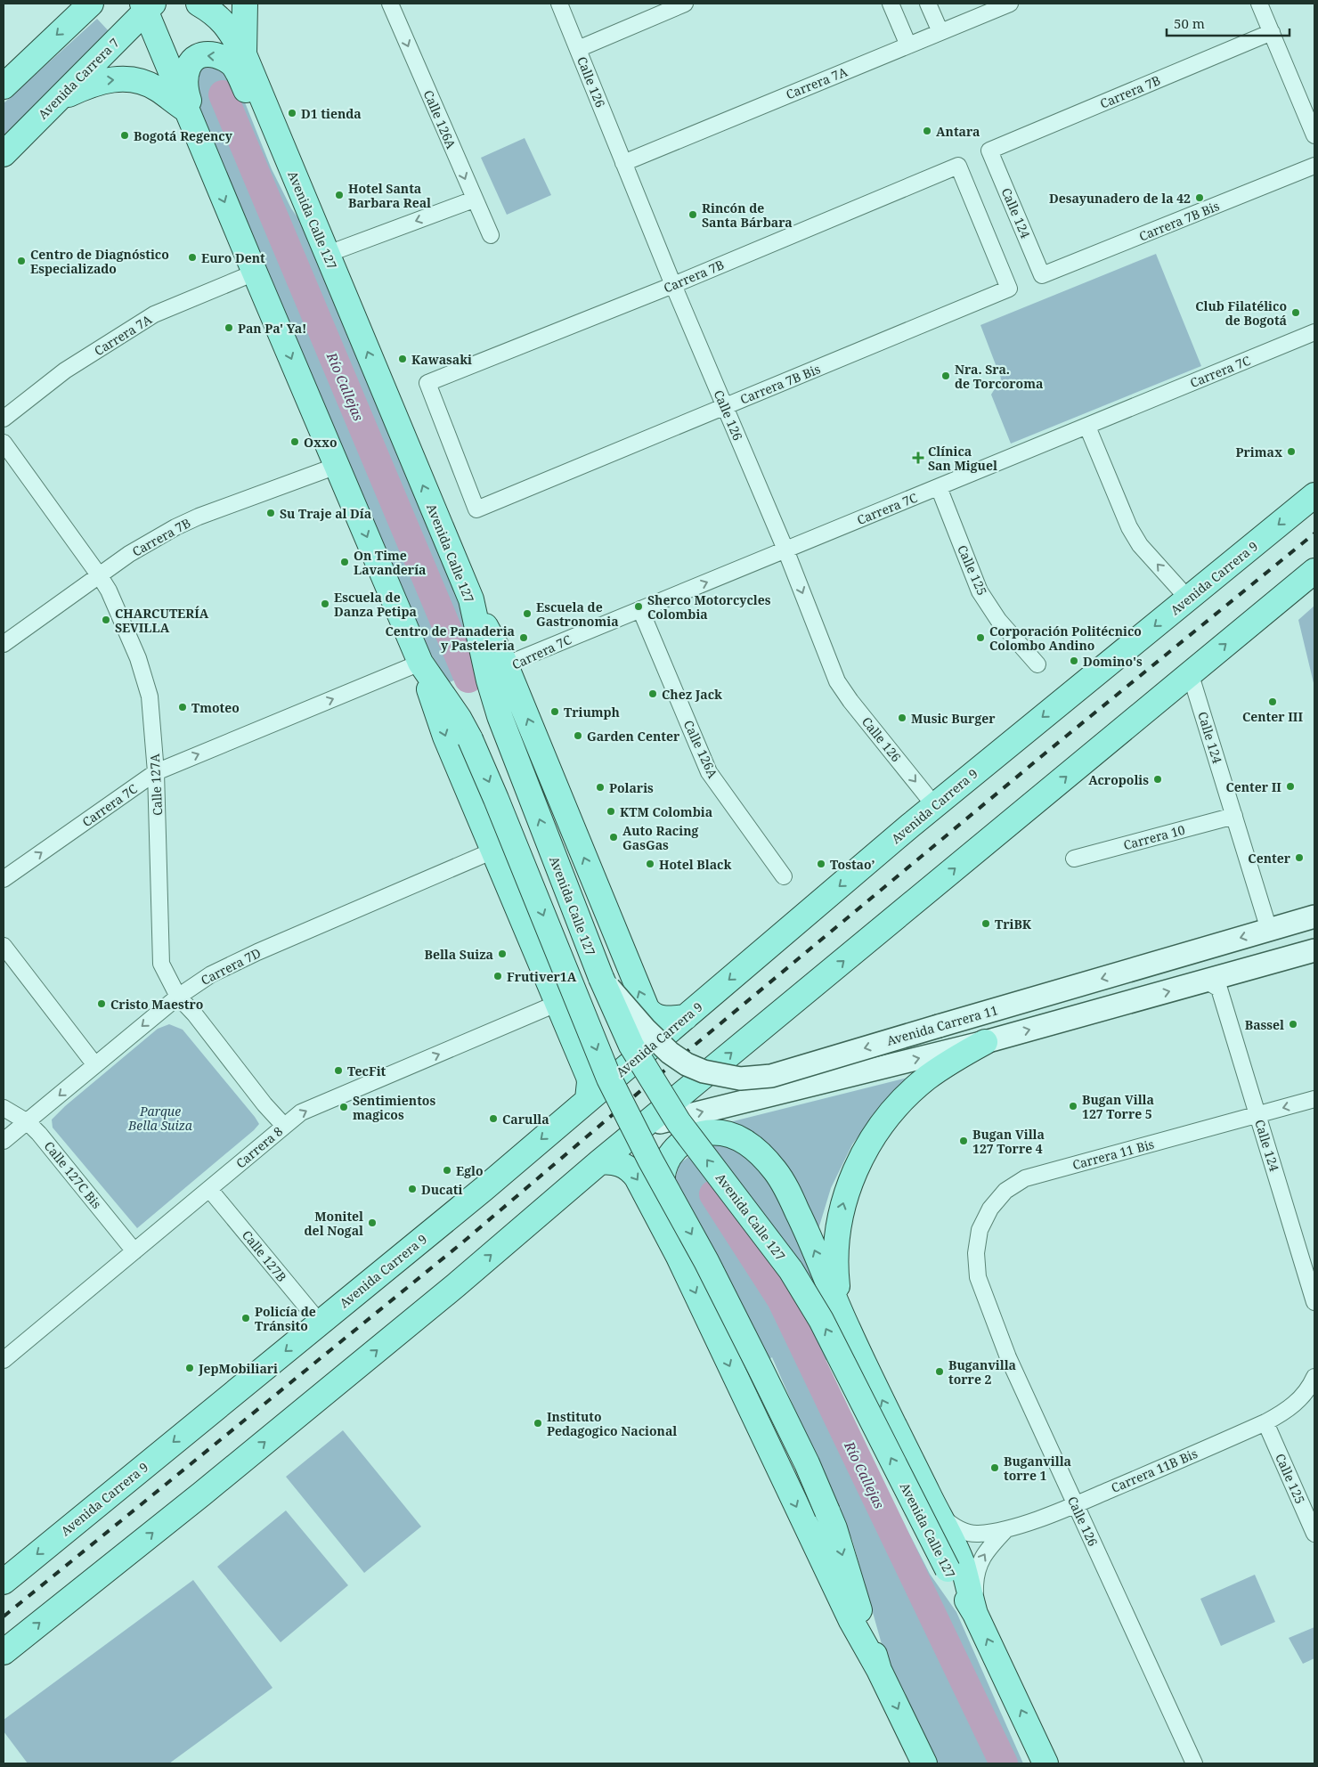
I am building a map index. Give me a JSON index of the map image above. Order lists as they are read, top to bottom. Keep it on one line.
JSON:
{"streets":{"main road":["Avenida Carrera 7","Avenida Calle 127","Avenida Carrera 9","Avenida Carrera 11"],"street":["Calle 126","Carrera 7A","Carrera 7B","Calle 126A","Calle 124","Carrera 7B Bis","Carrera 7C","Calle 125","Calle 127A","Carrera 10","Carrera 7D","Carrera 8","Carrera 11 Bis","Calle 127C Bis","Calle 127B","Carrera 11B Bis"]},"crossings":[["Calle 126","Carrera 7A"],["Calle 126","Carrera 7B"],["Calle 126","Carrera 7B Bis"],["Calle 126","Carrera 7C"],["Calle 126","Avenida Carrera 9"],["Calle 126","Carrera 11 Bis"],["Calle 126","Carrera 11B Bis"],["Carrera 7B","Calle 124"],["Carrera 7B","Carrera 7B Bis"],["Carrera 7B","Calle 127A"],["Calle 126A","Carrera 7C"],["Calle 124","Carrera 7B Bis"],["Calle 124","Carrera 10"],["Calle 124","Avenida Carrera 11"],["Calle 124","Carrera 11 Bis"],["Avenida Calle 127","Carrera 7C"],["Avenida Calle 127","Avenida Carrera 11"],["Avenida Calle 127","Carrera 11B Bis"],["Carrera 7C","Calle 125"],["Carrera 7C","Calle 127A"],["Calle 125","Carrera 11B Bis"],["Avenida Carrera 9","Calle 127B"],["Calle 127A","Carrera 7D"],["Calle 127A","Carrera 8"],["Carrera 7D","Calle 127C Bis"],["Carrera 8","Calle 127C Bis"],["Carrera 8","Calle 127B"]],"one_way":["Calle 126A","Carrera 7C","Carrera 8"],"water":["Río Callejas"],"parks":["Parque Bella Suiza"],"places":{"other":["D1 tienda","Antara","Bogotá Regency","Hotel Santa Barbara Real","Desayunadero de la 42","Rincón de Santa Bárbara","Euro Dent","Centro de Diagnóstico Especializado","Club Filatélico de Bogotá","Pan Pa' Ya!","Kawasaki","Nra. Sra. de Torcoroma","Oxxo","Primax","Su Traje al Día","On Time Lavandería","Escuela de Danza Petipa","Sherco Motorcycles Colombia","Escuela de Gastronomia","CHARCUTERÍA SEVILLA","Centro de Panaderia y Pasteleria","Corporación Politécnico Colombo Andino","Domino's","Chez Jack","Center III","Tmoteo","Triumph","Music Burger","Garden Center","Acropolis","Center II","Polaris","KTM Colombia","Auto Racing GasGas","Center","Hotel Black","Tostao’","TriBK","Bella Suiza","Frutiver1A","Cristo Maestro","Bassel","TecFit","Bugan Villa 127 Torre 5","Sentimientos magicos","Carulla","Bugan Villa 127 Torre 4","Eglo","Ducati","Monitel del Nogal","Policía de Tránsito","JepMobiliari","Buganvilla torre 2","Instituto Pedagogico Nacional","Buganvilla torre 1"],"health":["Clínica San Miguel"]},"scale_bar":"50 m"}
